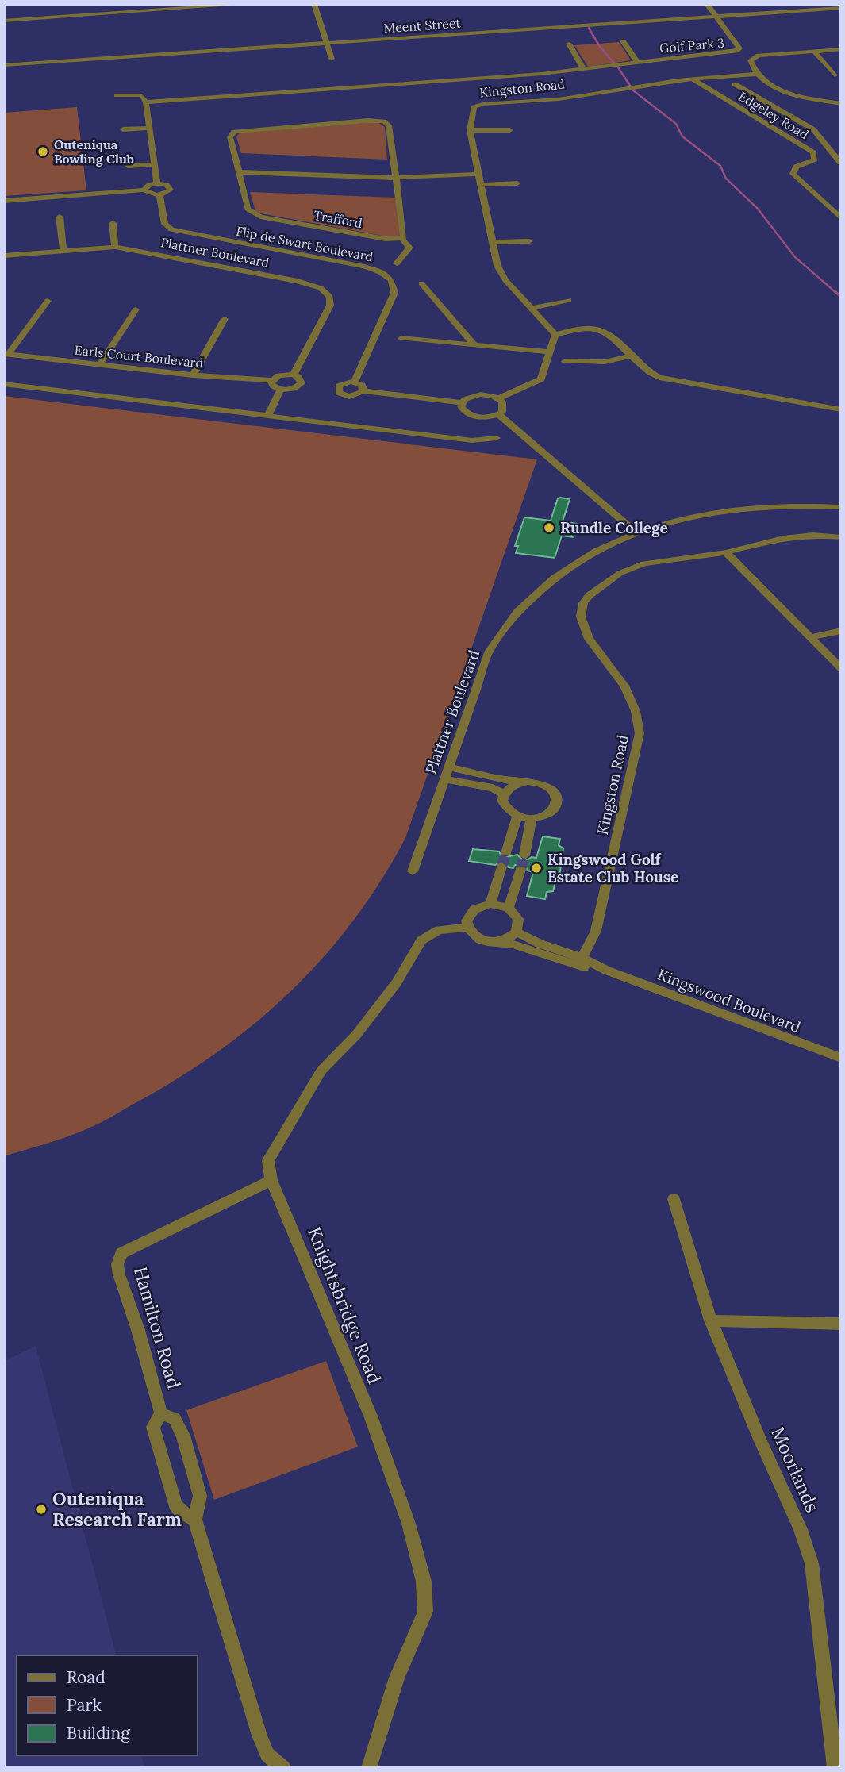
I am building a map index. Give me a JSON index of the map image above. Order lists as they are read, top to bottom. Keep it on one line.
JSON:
{"streets":{"street":["Meent Street","Golf Park 3","Kingston Road","Edgeley Road","Trafford","Flip de Swart Boulevard","Plattner Boulevard","Earls Court Boulevard","Kingswood Boulevard","Knightsbridge Road","Hamilton Road","Moorlands"]},"crossings":[["Meent Street","Golf Park 3"],["Kingston Road","Edgeley Road"],["Kingston Road","Kingswood Boulevard"],["Plattner Boulevard","Earls Court Boulevard"],["Kingswood Boulevard","Knightsbridge Road"],["Knightsbridge Road","Hamilton Road"]],"places":["Outeniqua Bowling Club","Rundle College","Kingswood Golf Estate Club House","Outeniqua Research Farm"],"legend":["Road","Park","Building"]}
